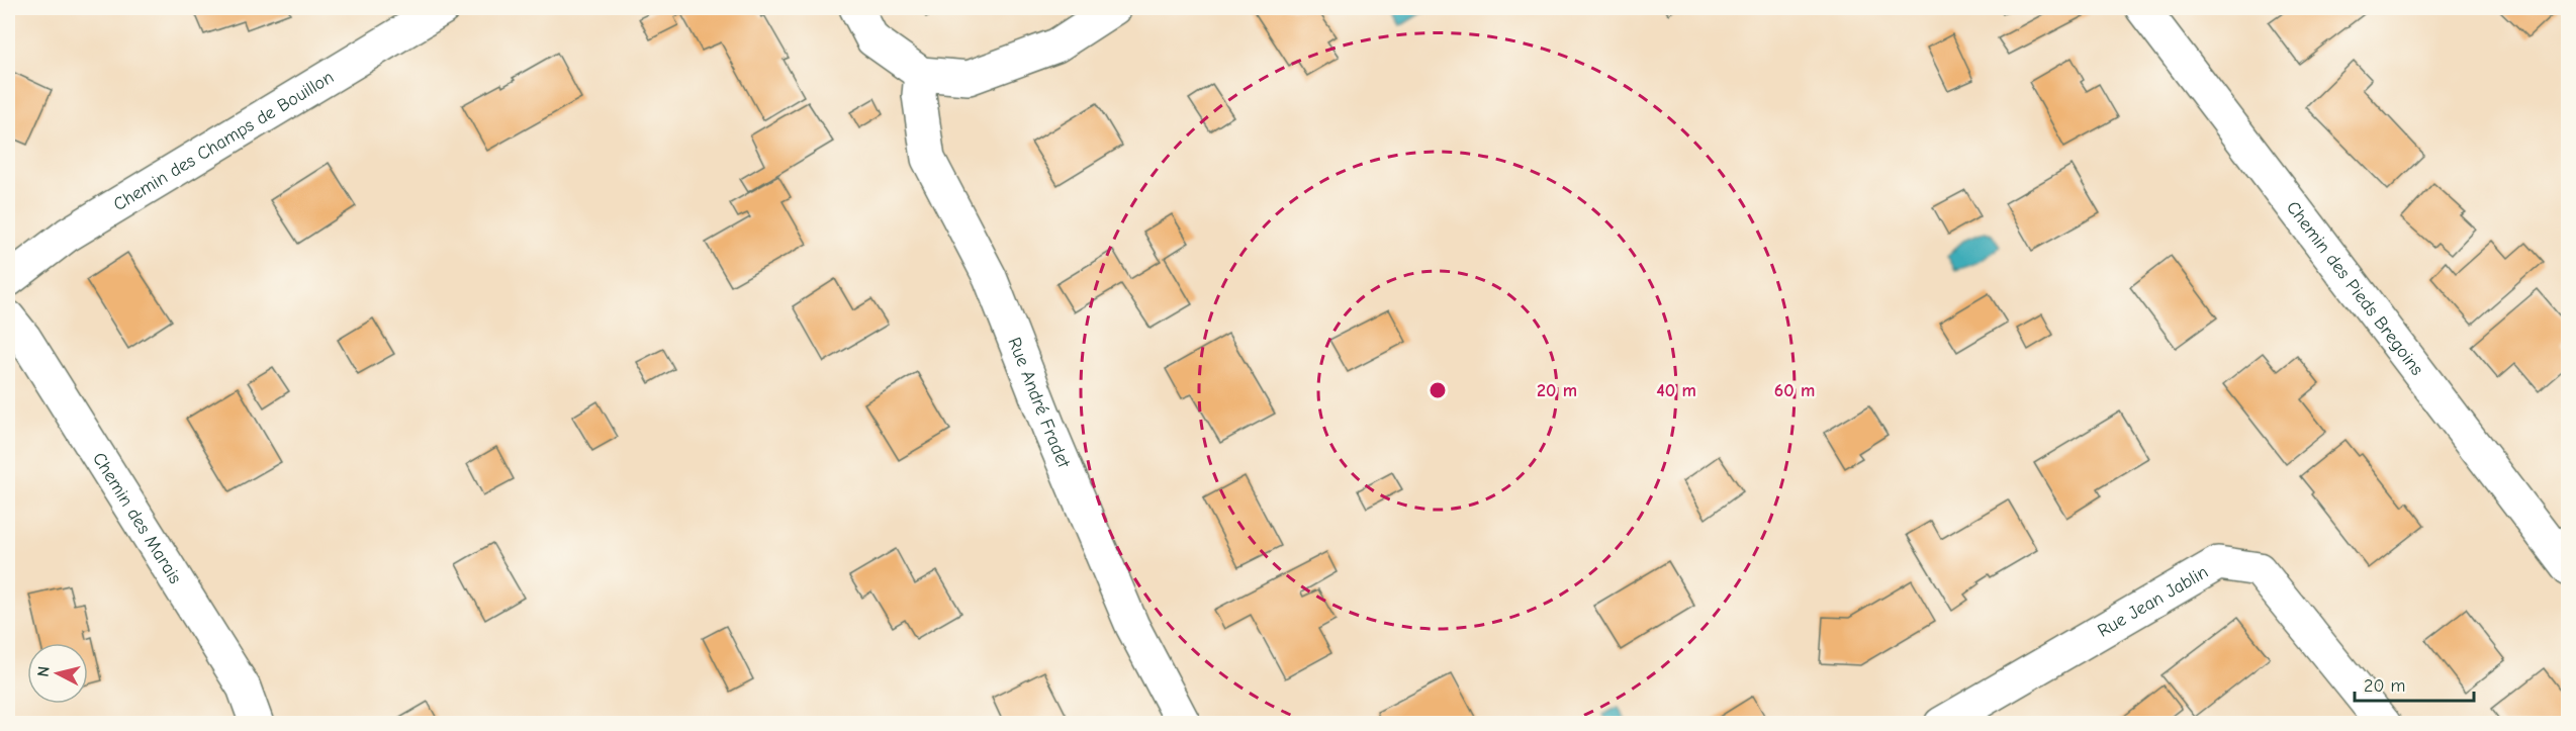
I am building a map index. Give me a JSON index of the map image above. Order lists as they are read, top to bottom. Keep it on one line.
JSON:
{"streets":{"street":["Chemin des Champs de Bouillon","Chemin des Pieds Bregoins","Rue André Fradet","Chemin des Marais","Rue Jean Jablin"]},"scale_bar":"20 m","north":"left","rings":["20 m","40 m","60 m"]}
